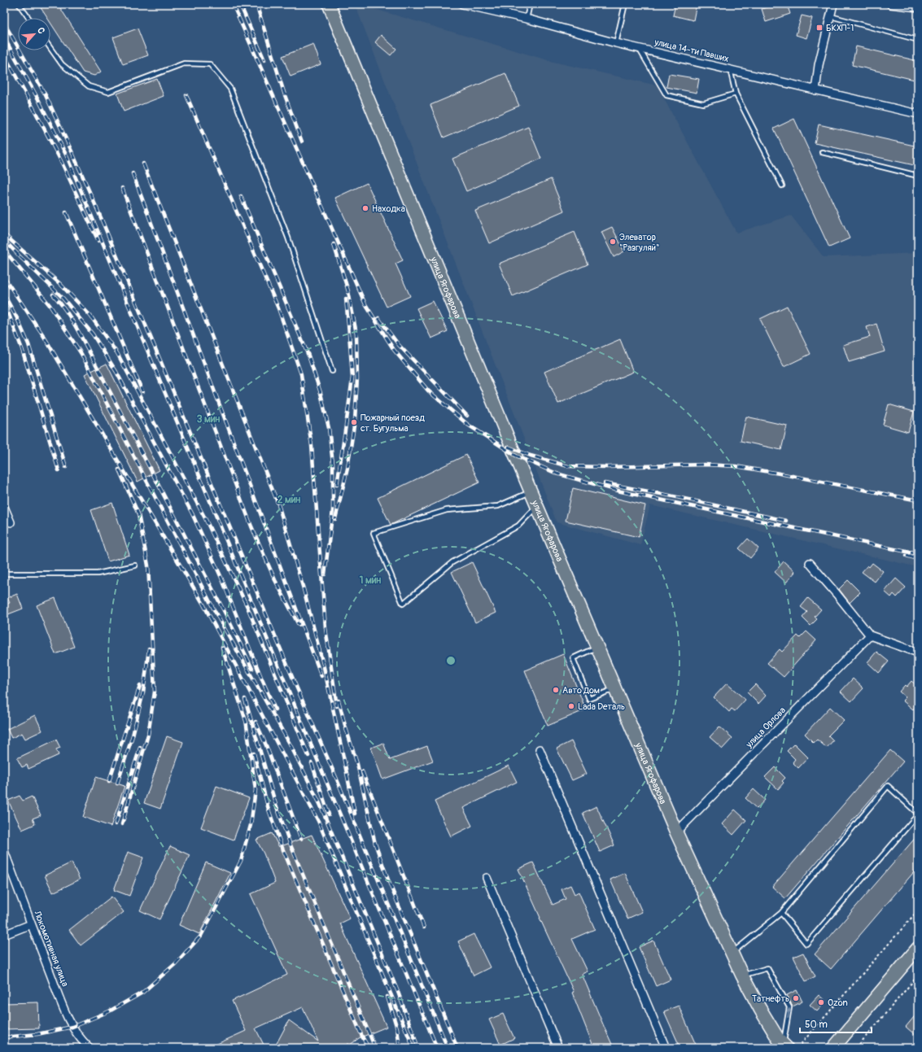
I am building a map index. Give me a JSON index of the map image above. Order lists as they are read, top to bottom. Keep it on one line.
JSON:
{"streets":{"main road":["улица Ягофарова"],"street":["улица 14-ти Павших","улица Орлова","Локомотивная улица"]},"crossings":[["улица Ягофарова","улица Орлова"]],"places":{"transit":["БКХП-1"],"other":["Находка","Элеватор \"Разгуляй\"","Пожарный поезд ст. Бугульма","Авто Дом","Lada Dеталь","Татнефть","Ozon"]},"scale_bar":"50 m","north":"top right","rings":["3 мин","2 мин","1 мин"]}
